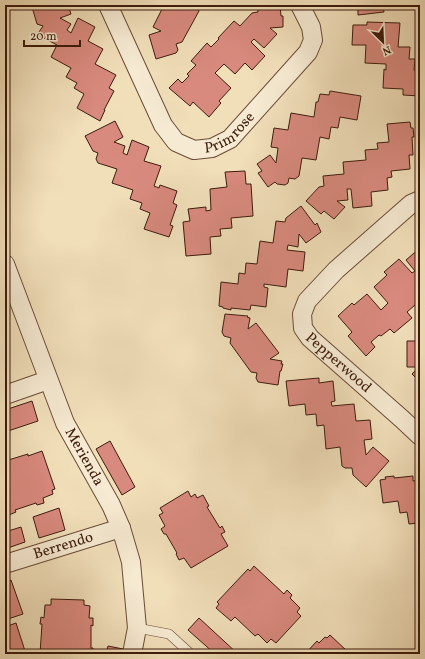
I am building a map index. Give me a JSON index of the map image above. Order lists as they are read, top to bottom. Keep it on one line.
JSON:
{"streets":{"street":["Primrose","Pepperwood","Merienda","Berrendo"]},"crossings":[["Merienda","Berrendo"]],"scale_bar":"20 m","north":"bottom right"}
